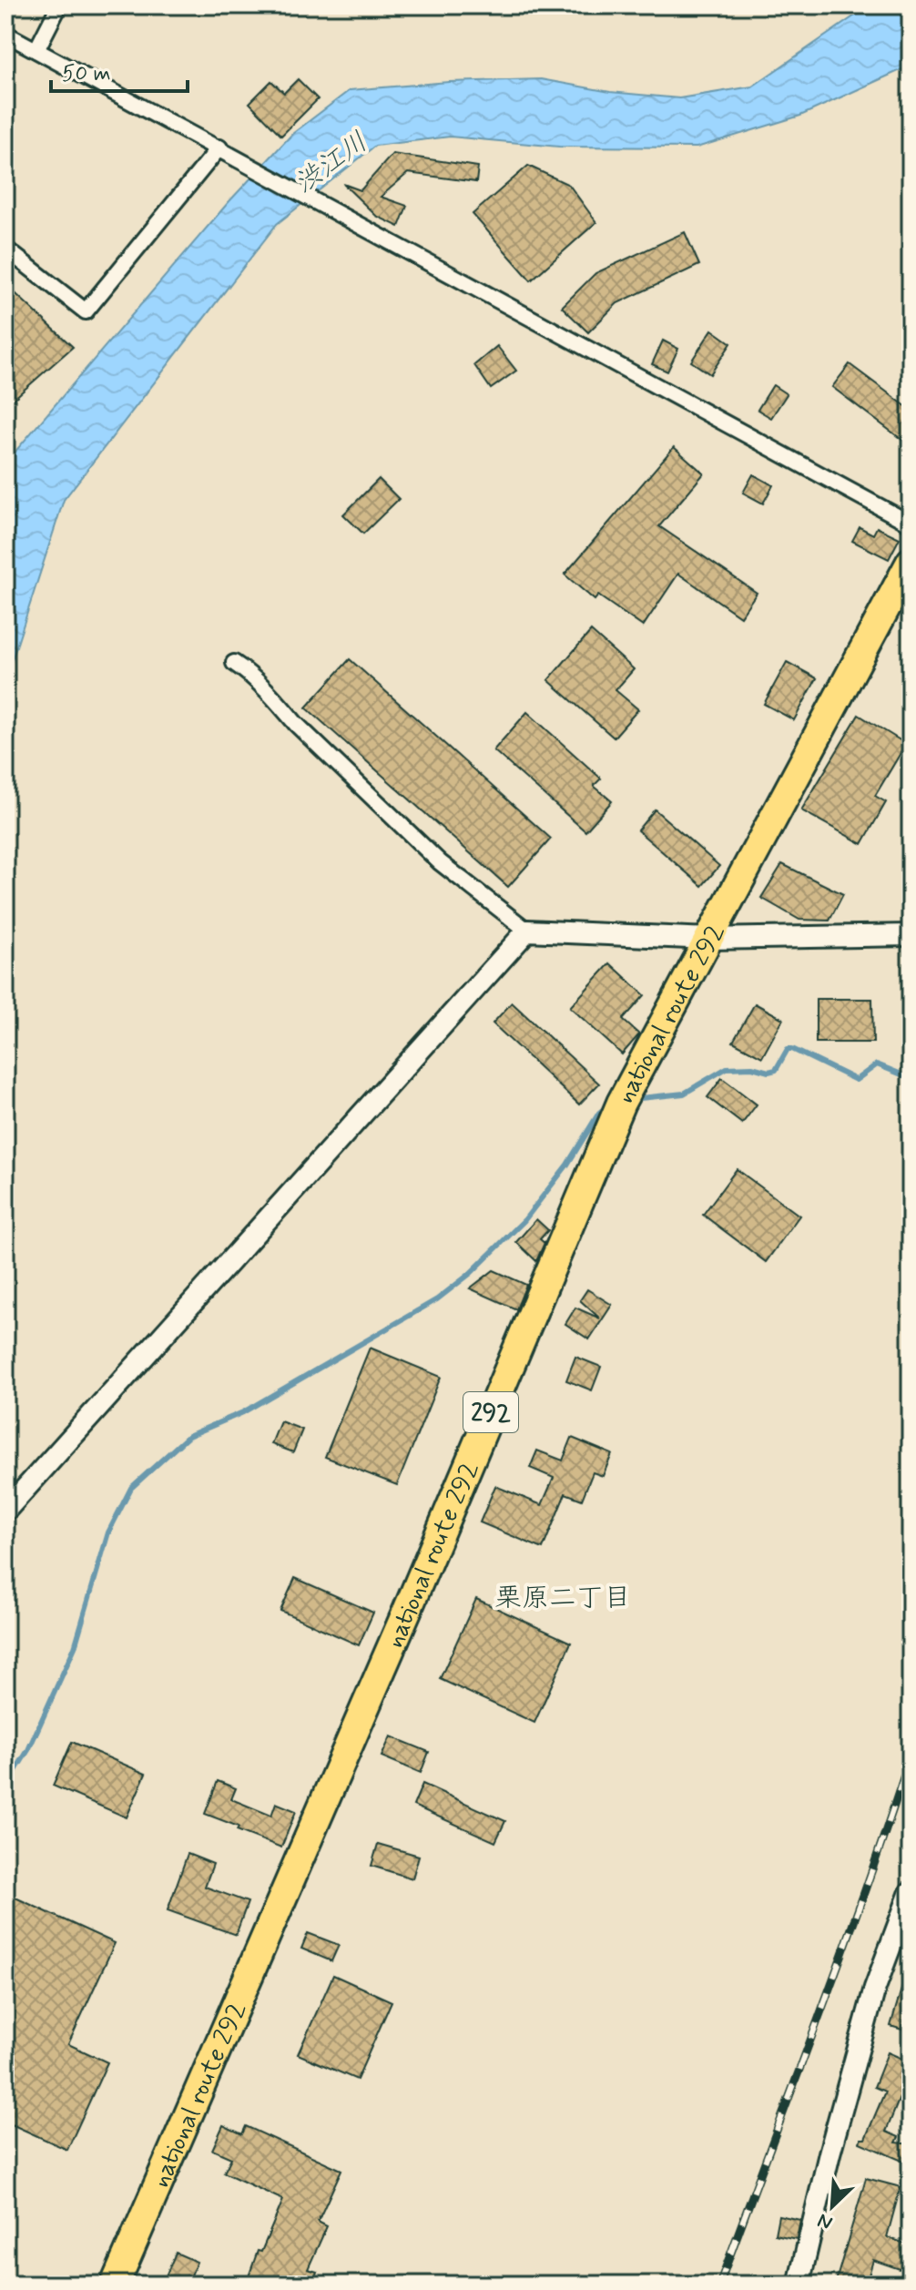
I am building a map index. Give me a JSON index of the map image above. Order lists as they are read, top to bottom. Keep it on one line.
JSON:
{"streets":{"highway":["national route 292","292"]},"districts":["栗原二丁目"],"water":["渋江川"],"scale_bar":"50 m","north":"bottom left"}
